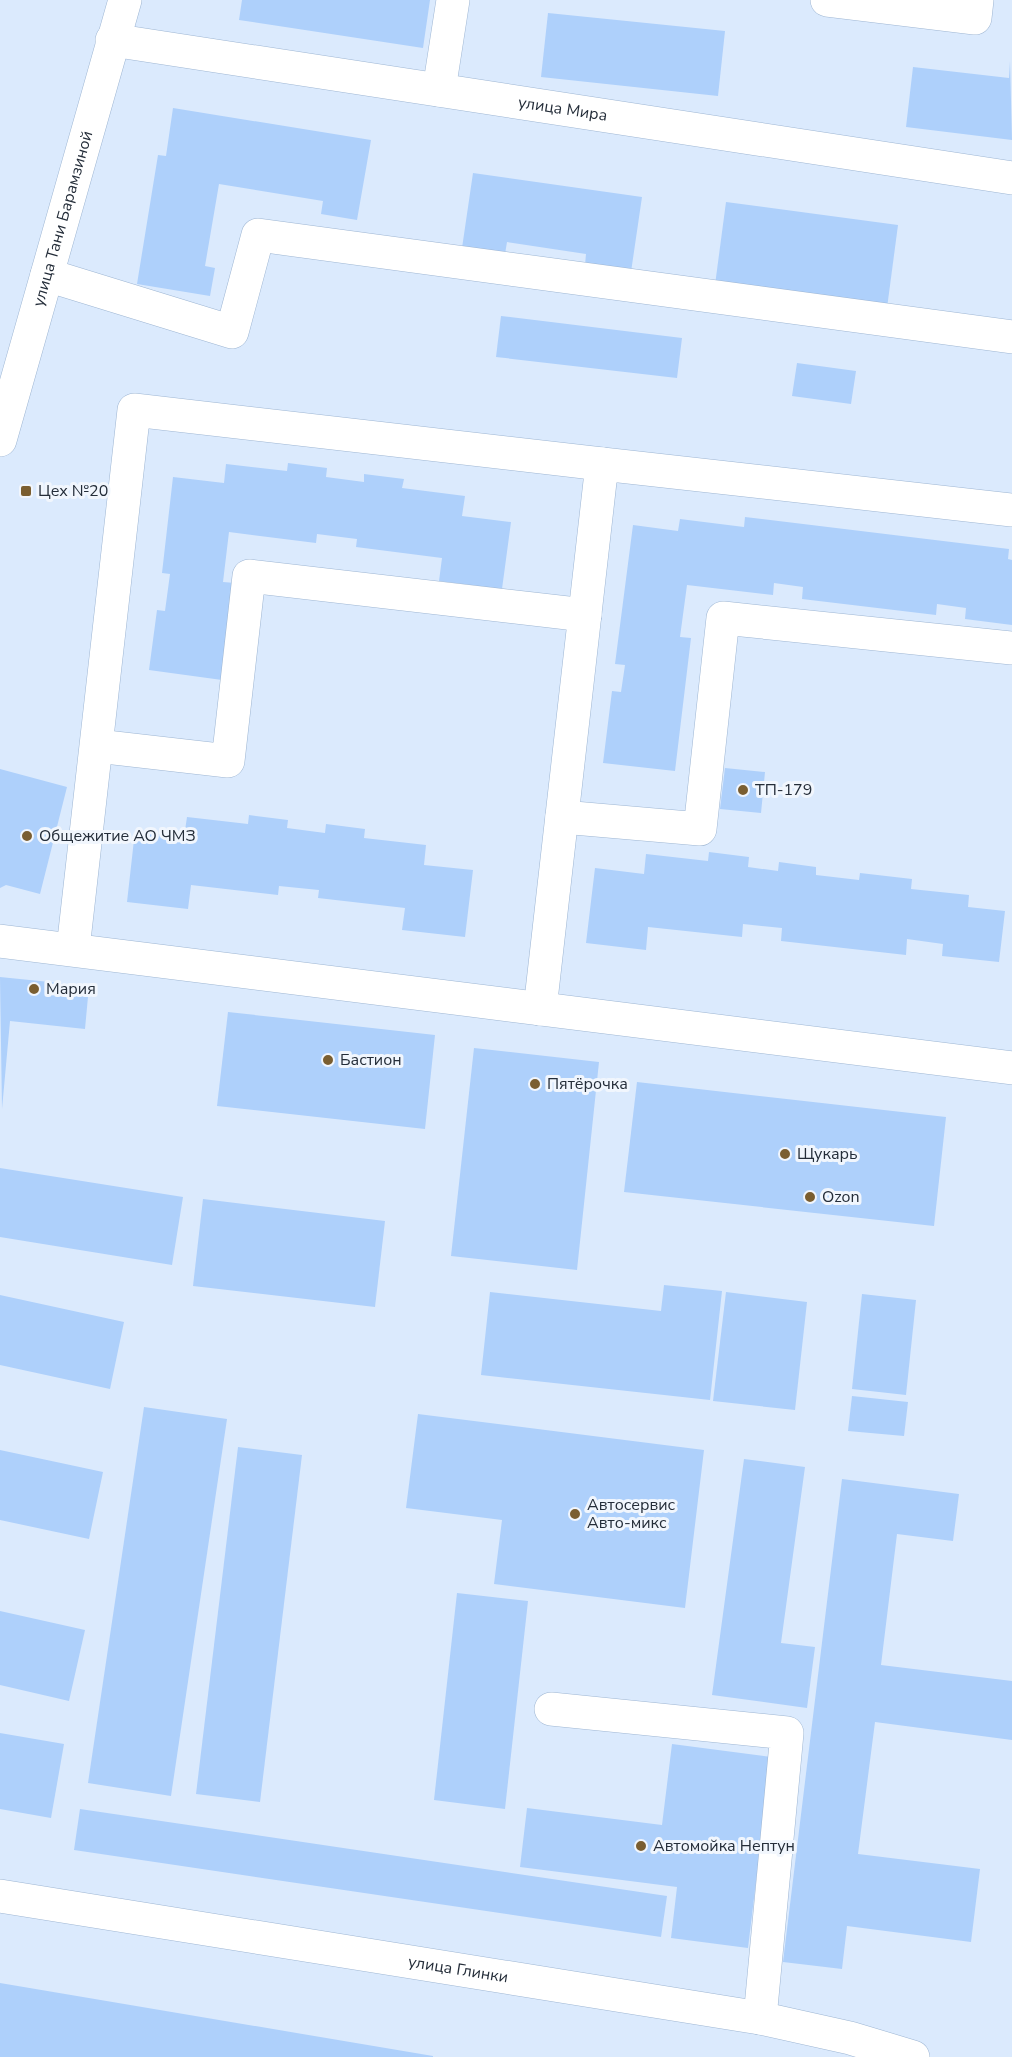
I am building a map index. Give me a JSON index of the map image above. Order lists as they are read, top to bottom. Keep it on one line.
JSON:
{"streets":{"street":["улица Мира","улица Тани Барамзиной","улица Глинки"]},"crossings":[["улица Мира","улица Тани Барамзиной"]],"places":{"transit":["Цех №20"],"other":["ТП-179","Общежитие АО ЧМЗ","Мария","Бастион","Пятёрочка","Щукарь","Ozon","Автосервис Авто-микс","Автомойка Нептун"]}}
